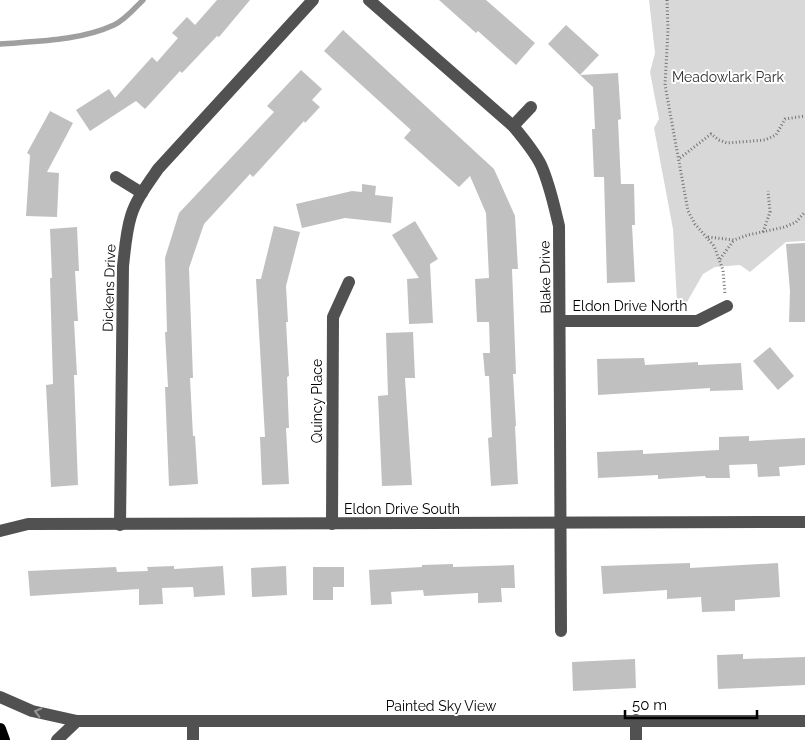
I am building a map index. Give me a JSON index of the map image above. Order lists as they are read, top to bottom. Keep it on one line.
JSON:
{"streets":{"street":["Blake Drive","Dickens Drive","Eldon Drive North","Quincy Place","Eldon Drive South","Painted Sky View"]},"crossings":[["Blake Drive","Eldon Drive North"],["Blake Drive","Eldon Drive South"],["Dickens Drive","Eldon Drive South"],["Quincy Place","Eldon Drive South"]],"parks":["Meadowlark Park"],"scale_bar":"50 m"}
